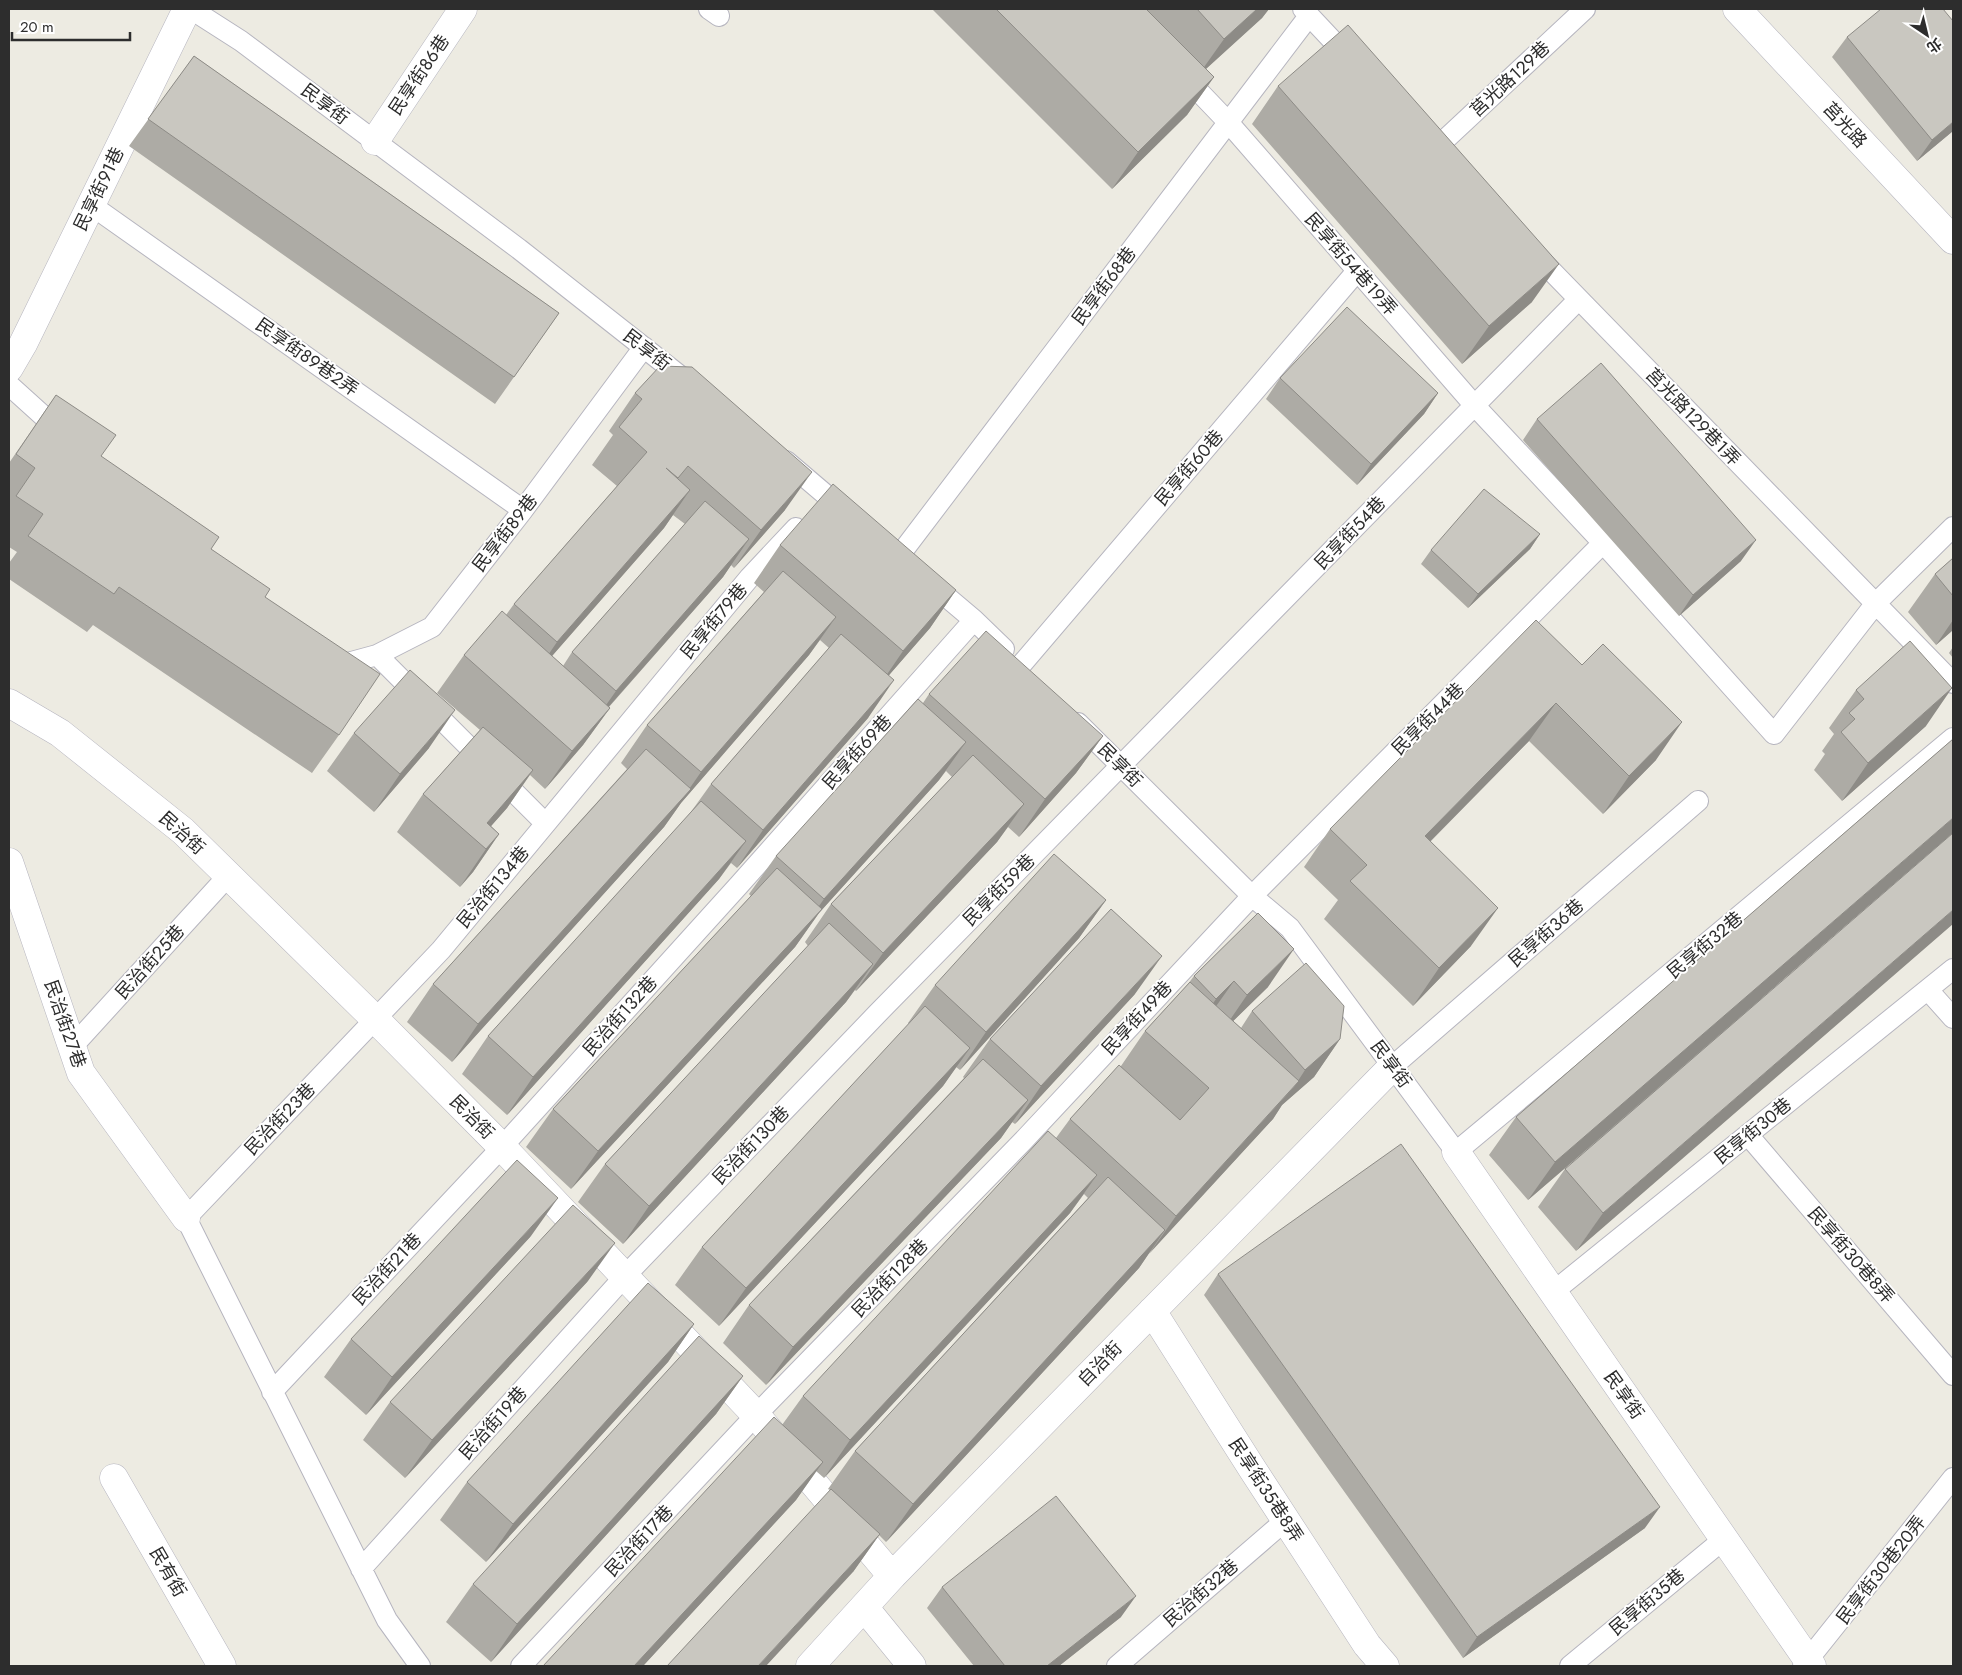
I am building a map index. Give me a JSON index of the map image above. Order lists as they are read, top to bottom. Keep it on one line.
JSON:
{"streets":{"street":["民享街86巷","民享街","莒光路","民享街91巷","民治街","民治街27巷","自治街","民享街35巷8弄","民有街"],"lane":["莒光路129巷","民享街54巷19弄","民享街68巷","民享街89巷2弄","莒光路129巷1弄","民享街60巷","民享街89巷","民享街54巷","民享街79巷","民享街44巷","民享街69巷","民治街134巷","民享街59巷","民享街36巷","民享街32巷","民治街25巷","民治街132巷","民享街49巷","民治街23巷","民享街30巷","民治街130巷","民享街30巷8弄","民治街21巷","民治街128巷","民治街19巷","民治街17巷","民享街30巷20弄","民治街32巷","民享街35巷"]},"crossings":[["民享街86巷","民享街"],["民享街","民享街91巷"],["民享街","民享街89巷"],["民享街","民享街54巷"],["民享街","民享街44巷"],["民享街","民享街59巷"],["民享街","民享街36巷"],["民享街","民享街32巷"],["民享街","民享街49巷"],["民享街","民享街30巷"],["民享街","自治街"],["民享街","民享街30巷20弄"],["民享街","民享街35巷"],["民享街91巷","民享街89巷2弄"],["民享街54巷19弄","民享街68巷"],["民享街54巷19弄","莒光路129巷1弄"],["民享街54巷19弄","民享街60巷"],["民享街54巷19弄","民享街54巷"],["民享街54巷19弄","民享街44巷"],["民享街68巷","民享街60巷"],["民享街68巷","民享街69巷"],["民享街89巷2弄","民享街89巷"],["莒光路129巷1弄","民享街54巷"],["民享街60巷","民享街69巷"],["民享街54巷","民享街59巷"],["民享街79巷","民治街134巷"],["民享街44巷","民享街49巷"],["民享街69巷","民治街132巷"],["民治街","民治街134巷"],["民治街","民治街25巷"],["民治街","民治街132巷"],["民治街","民治街23巷"],["民治街","民治街130巷"],["民治街","民治街21巷"],["民治街","民治街128巷"],["民治街","自治街"],["民治街","民治街19巷"],["民治街","民治街17巷"],["民治街134巷","民治街23巷"],["民享街59巷","民治街130巷"],["民享街36巷","自治街"],["民治街25巷","民治街27巷"],["民治街132巷","民治街21巷"],["民享街49巷","民治街128巷"],["民治街27巷","民治街23巷"],["民享街30巷","民享街30巷8弄"],["民治街130巷","民治街19巷"],["民治街128巷","民治街17巷"],["自治街","民享街35巷8弄"],["民享街35巷8弄","民治街32巷"]],"scale_bar":"20 m","north":"bottom right"}
